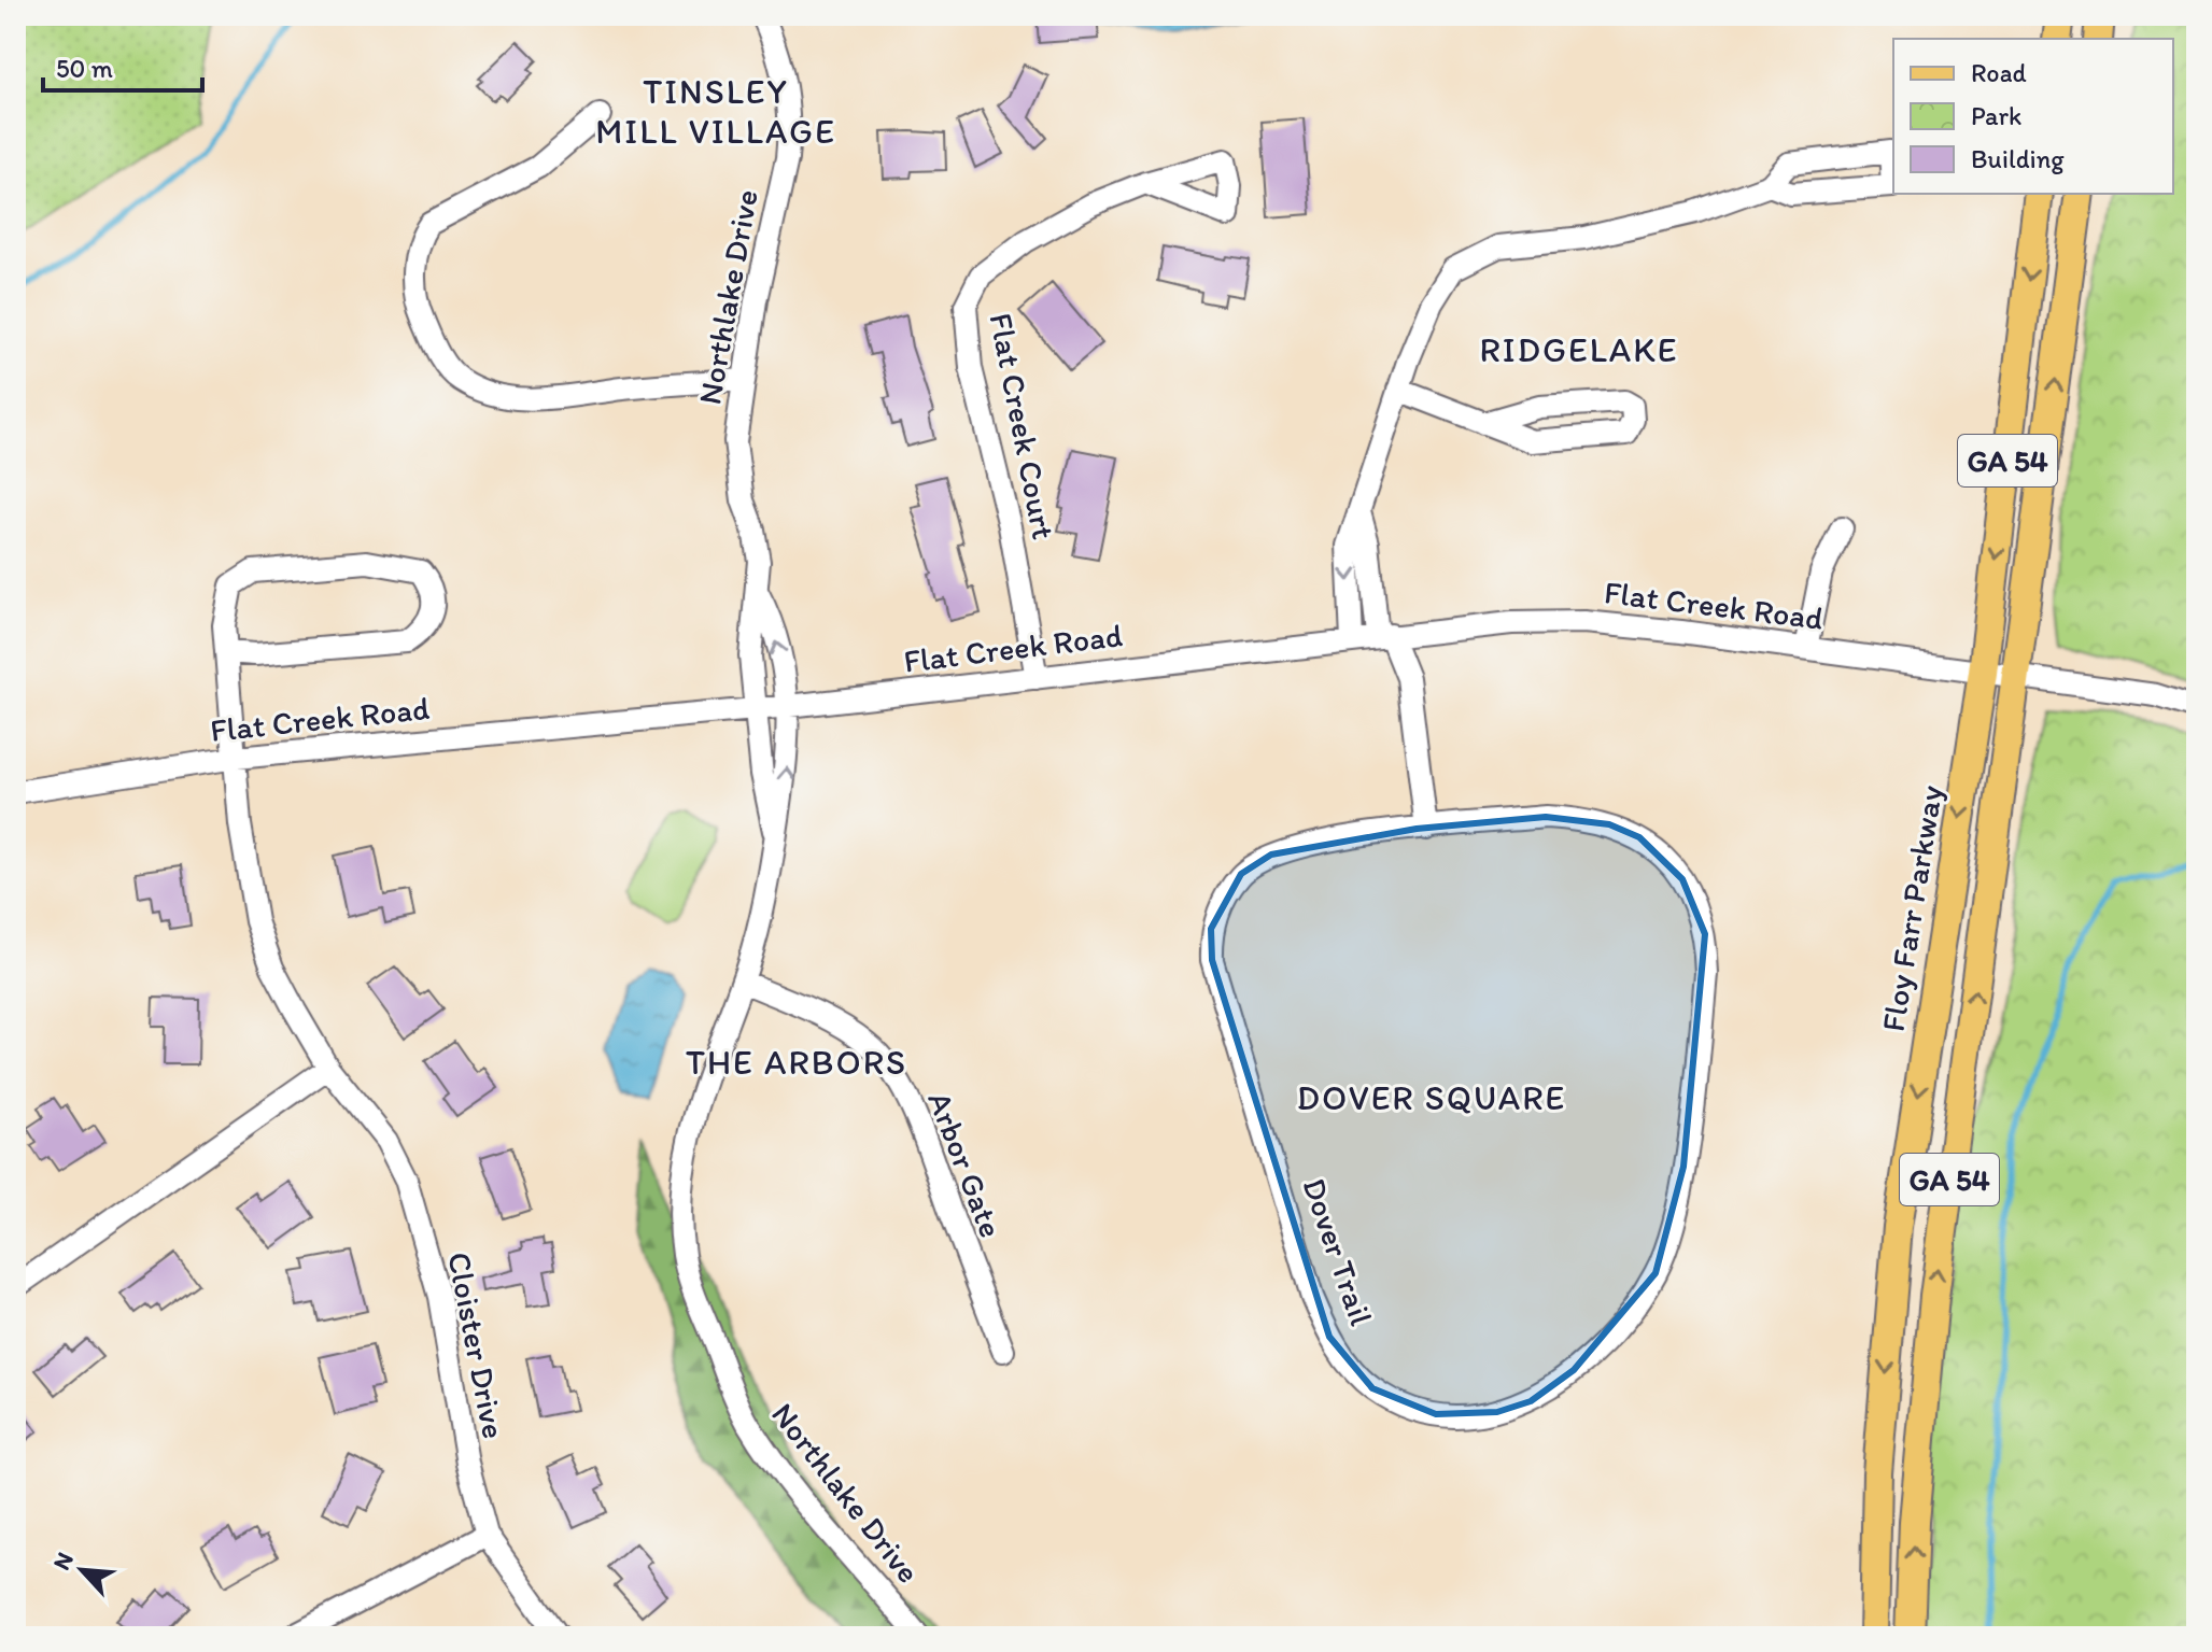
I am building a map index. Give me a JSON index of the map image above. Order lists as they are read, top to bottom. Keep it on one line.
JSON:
{"streets":{"main road":["GA 54","Floy Farr Parkway"],"street":["Northlake Drive","Flat Creek Court","Flat Creek Road","Arbor Gate","Dover Trail","Cloister Drive"]},"crossings":[["Northlake Drive","Flat Creek Road"],["Northlake Drive","Arbor Gate"],["Flat Creek Court","Flat Creek Road"],["GA 54","Flat Creek Road"],["Flat Creek Road","Floy Farr Parkway"],["Flat Creek Road","Cloister Drive"]],"districts":["TINSLEY MILL VILLAGE","RIDGELAKE","THE ARBORS","DOVER SQUARE"],"legend":["Road","Park","Building"],"scale_bar":"50 m","north":"top left"}
